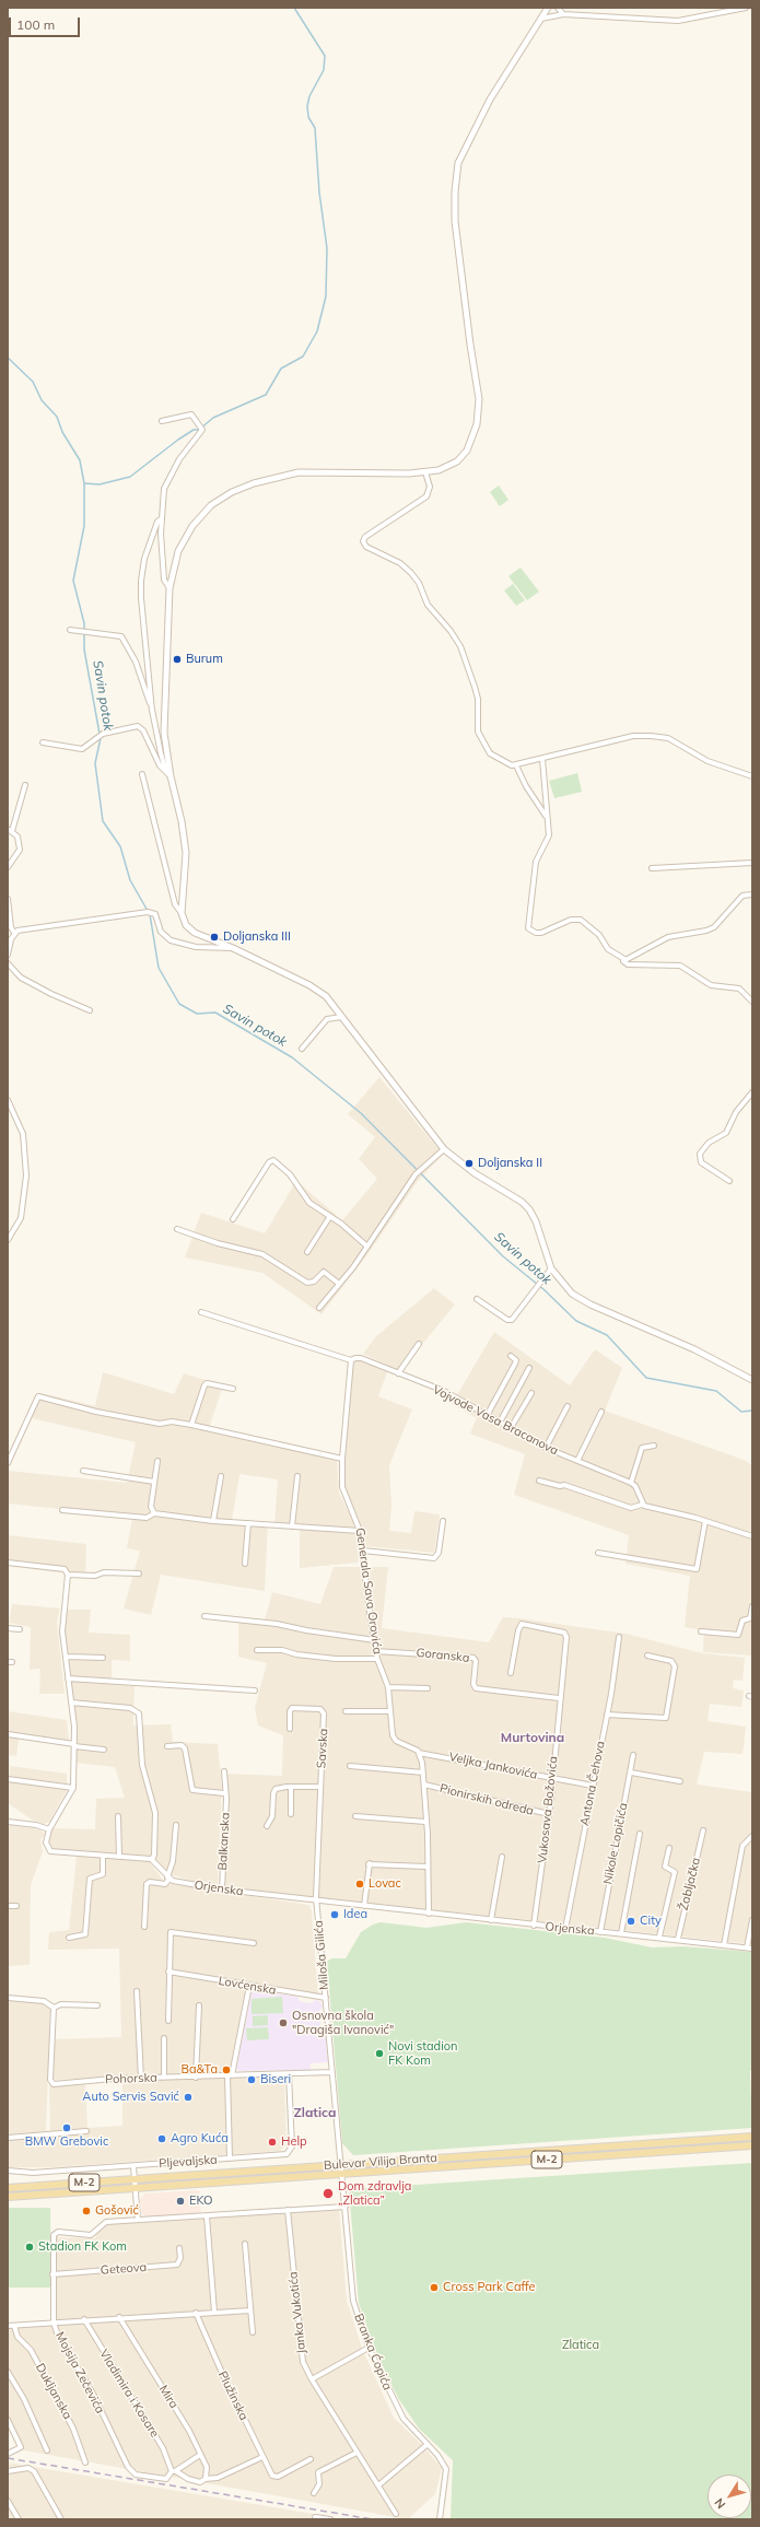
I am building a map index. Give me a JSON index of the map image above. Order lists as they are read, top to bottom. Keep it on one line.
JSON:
{"streets":{"main road":["M-2","Bulevar Vilija Branta"],"street":["Vojvode Vasa Bracanova","Generala Sava Orovića","Goranska","Savska","Veljka Jankovića","Antona Čehova","Pionirskih odreda","Vukosava Božovića","Balkanska","Nikole Lopičića","Žabljačka","Orjenska","Miloša Gilića","Lovćenska","Pohorska","Pljevaljska","Geteova","Janka Vukotića","Branka Ćopića","Mojsija Zečevića","Dukljanska","Vladimira i Kosare","Plužinska","Mira"]},"crossings":[["Vojvode Vasa Bracanova","Generala Sava Orovića"],["Generala Sava Orovića","Goranska"],["Generala Sava Orovića","Veljka Jankovića"],["Goranska","Vukosava Božovića"],["Savska","Orjenska"],["Savska","Miloša Gilića"],["Veljka Jankovića","Antona Čehova"],["Veljka Jankovića","Vukosava Božovića"],["Antona Čehova","Orjenska"],["Pionirskih odreda","Vukosava Božovića"],["Vukosava Božovića","Orjenska"],["Balkanska","Orjenska"],["Nikole Lopičića","Orjenska"],["Žabljačka","Orjenska"],["Orjenska","Miloša Gilića"],["Miloša Gilića","Lovćenska"],["Miloša Gilića","Pohorska"],["Miloša Gilića","Bulevar Vilija Branta"],["Miloša Gilića","Branka Ćopića"],["Pohorska","Pljevaljska"],["Bulevar Vilija Branta","Branka Ćopića"],["Geteova","Mojsija Zečevića"],["Mojsija Zečevića","Vladimira i Kosare"]],"districts":["Murtovina","Zlatica"],"water":["Savin potok"],"parks":["Zlatica"],"places":["Burum","Doljanska III","Doljanska II","Lovac","Idea","City","Osnovna škola \"Dragiša Ivanović\"","Novi stadion FK Kom","Ba&Ta","Biseri","Auto Servis Savić","BMW Grebovic","Agro Kuća","Help","Dom zdravlja „Zlatica”","EKO","Gošović","Stadion FK Kom","Cross Park Caffe"],"scale_bar":"100 m","north":"bottom left"}
